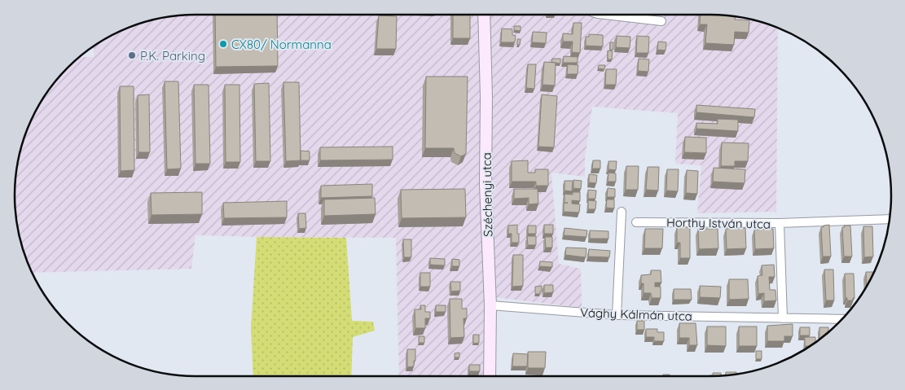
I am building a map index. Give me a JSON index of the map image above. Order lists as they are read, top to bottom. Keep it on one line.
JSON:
{"streets":{"street":["Széchenyi utca","Horthy István utca","Vághy Kálmán utca"]},"crossings":[["Széchenyi utca","Vághy Kálmán utca"],["Horthy István utca","Vághy Kálmán utca"]],"places":["CX80/ Normanna","P.K. Parking"]}
